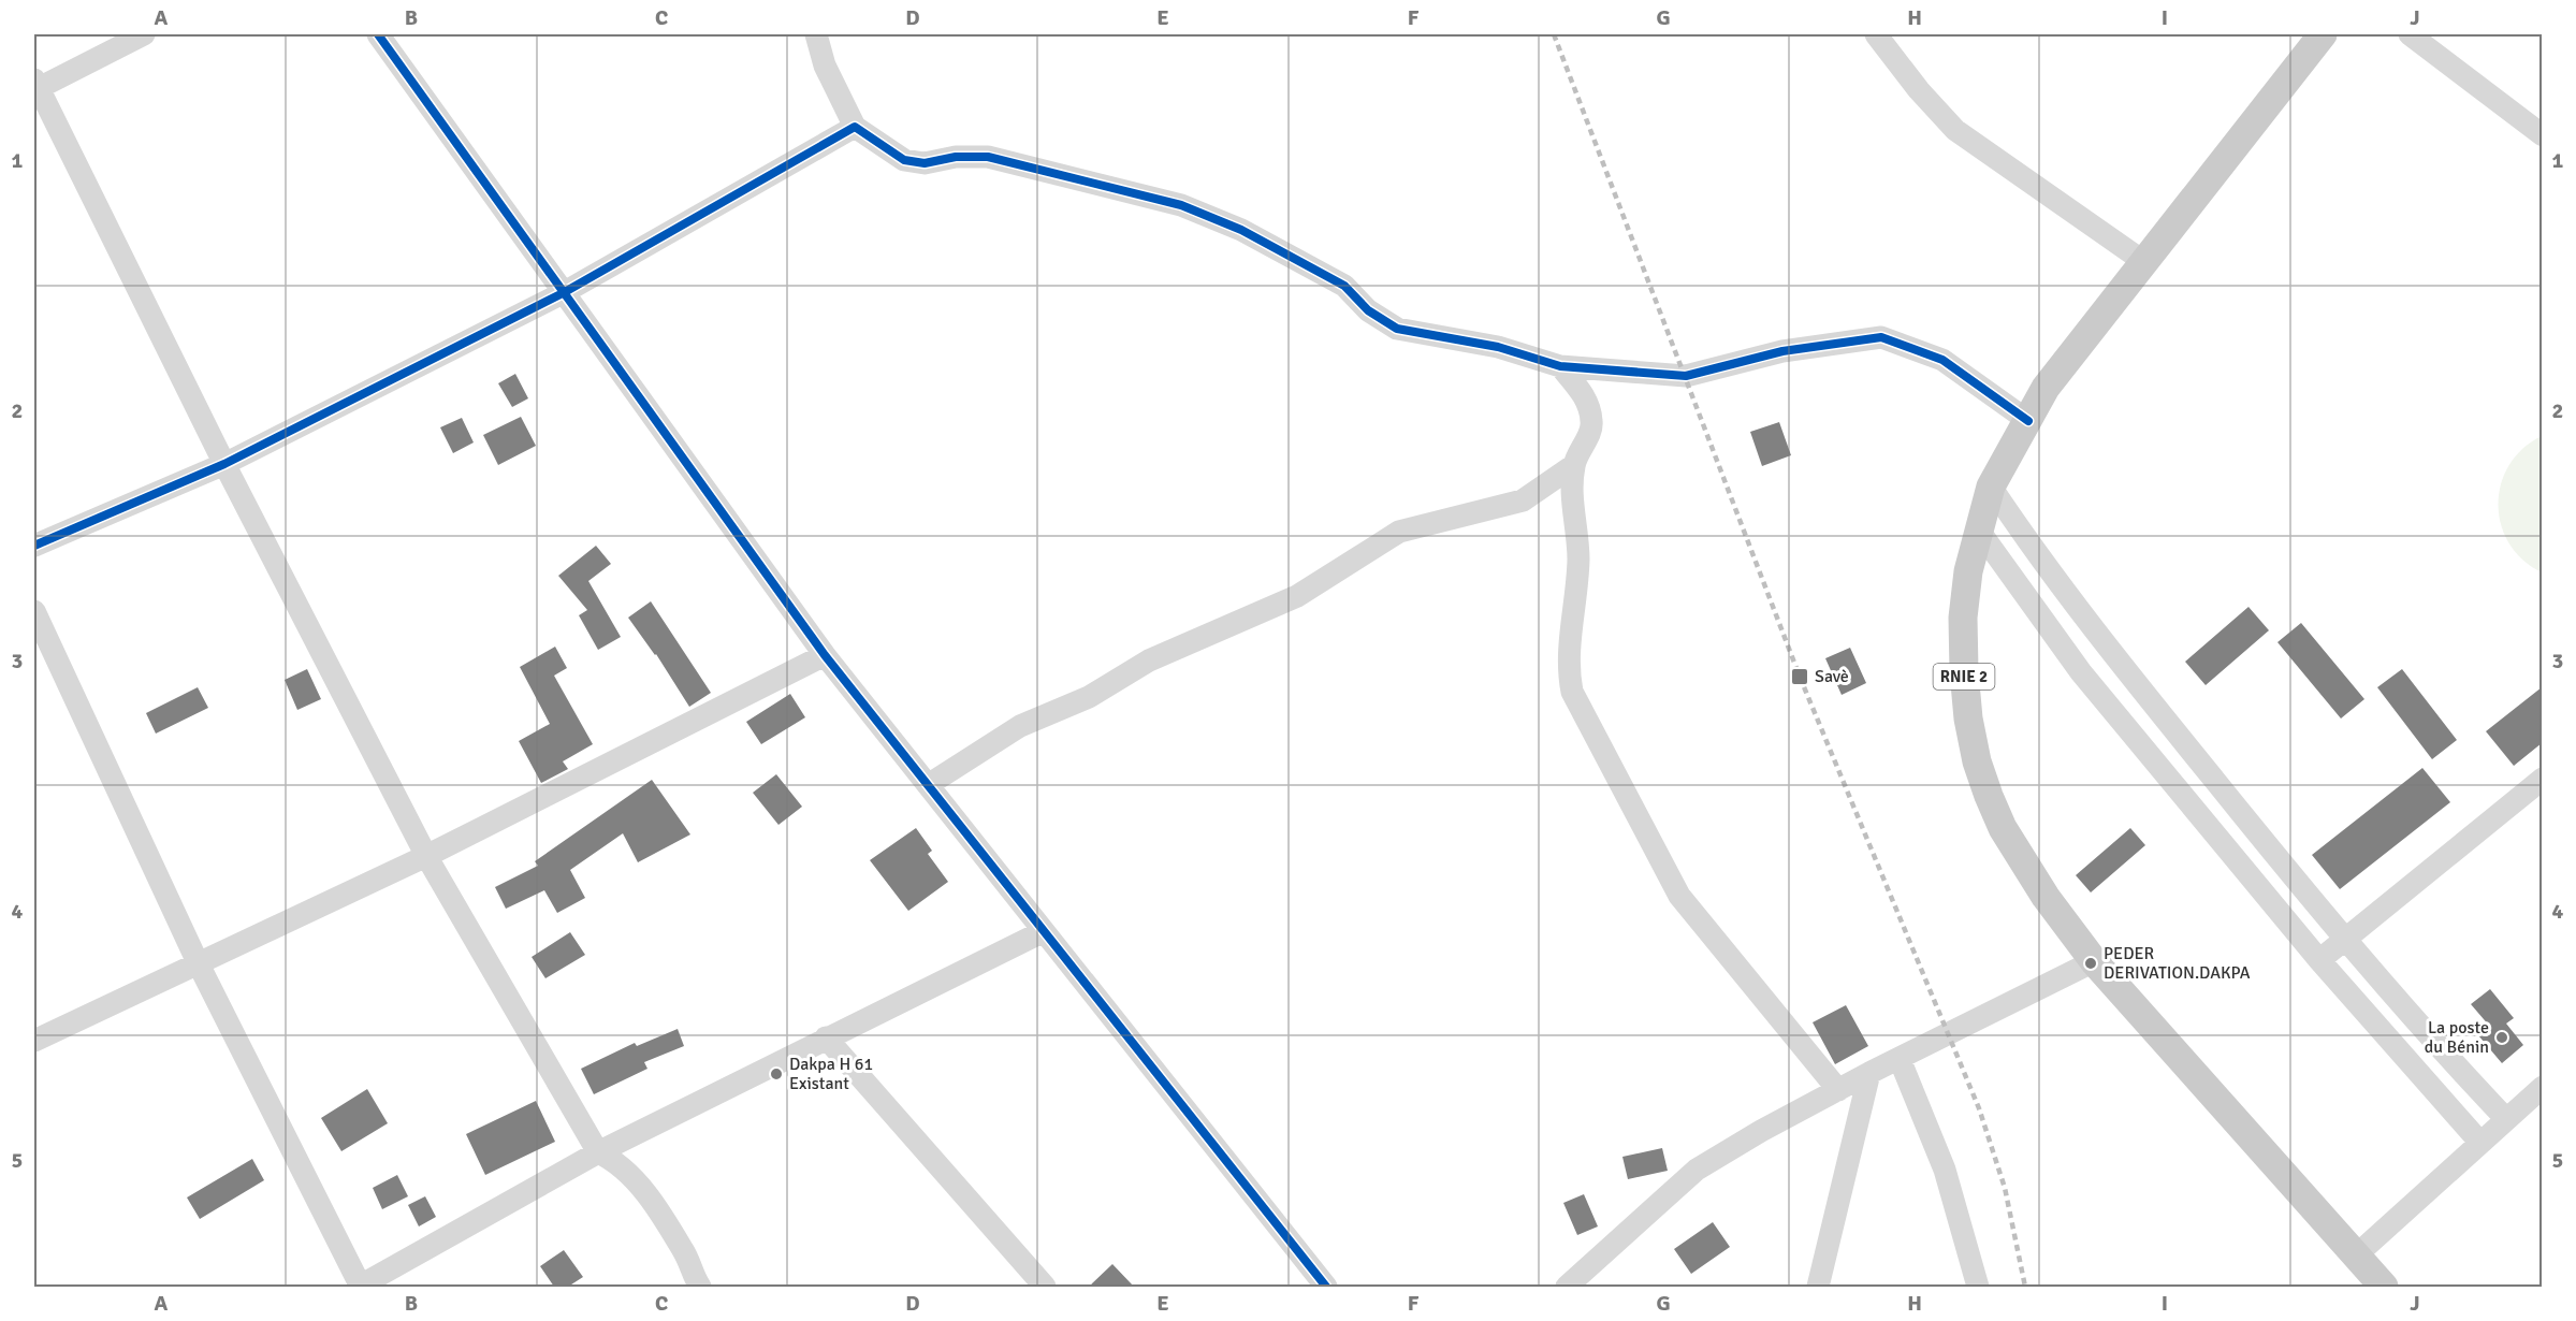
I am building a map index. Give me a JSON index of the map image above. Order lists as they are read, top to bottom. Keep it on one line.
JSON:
{"streets":{"main road":["RNIE 2"]},"places":{"transit":["Savè"],"other":["PEDER DERIVATION.DAKPA","La poste du Bénin","Dakpa H 61 Existant"]},"grid":{"columns":["A","B","C","D","E","F","G","H","I","J"],"rows":["1","2","3","4","5"]}}
